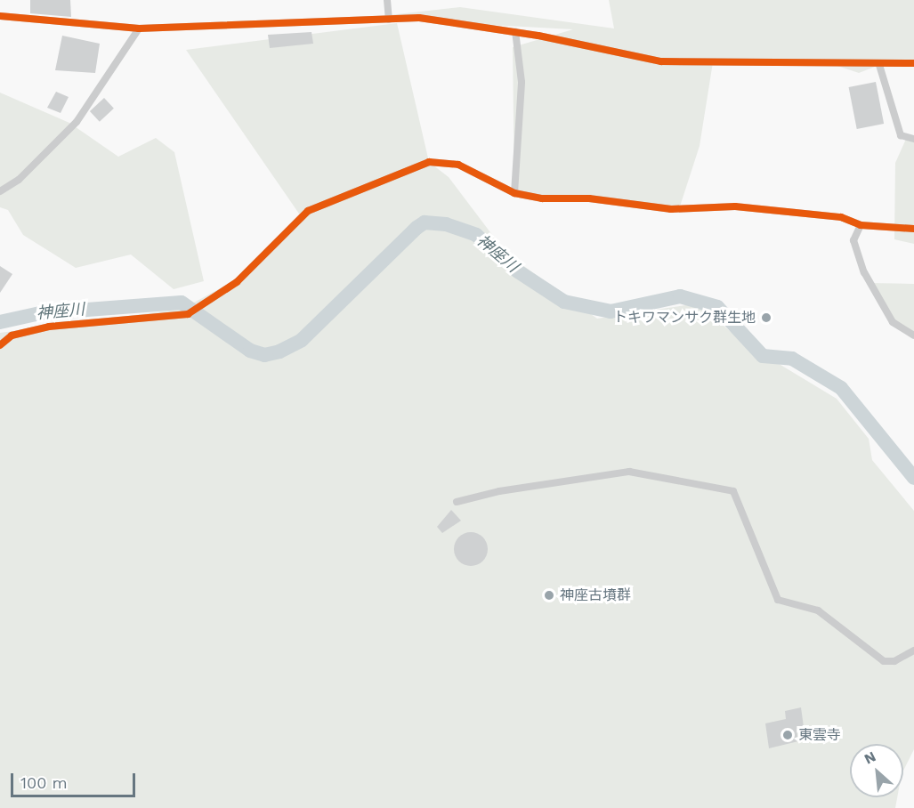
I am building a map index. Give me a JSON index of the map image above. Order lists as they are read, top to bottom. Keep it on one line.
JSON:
{"water":["神座川"],"places":["トキワマンサク群生地","神座古墳群","東雲寺"],"scale_bar":"100 m","north":"top left"}
